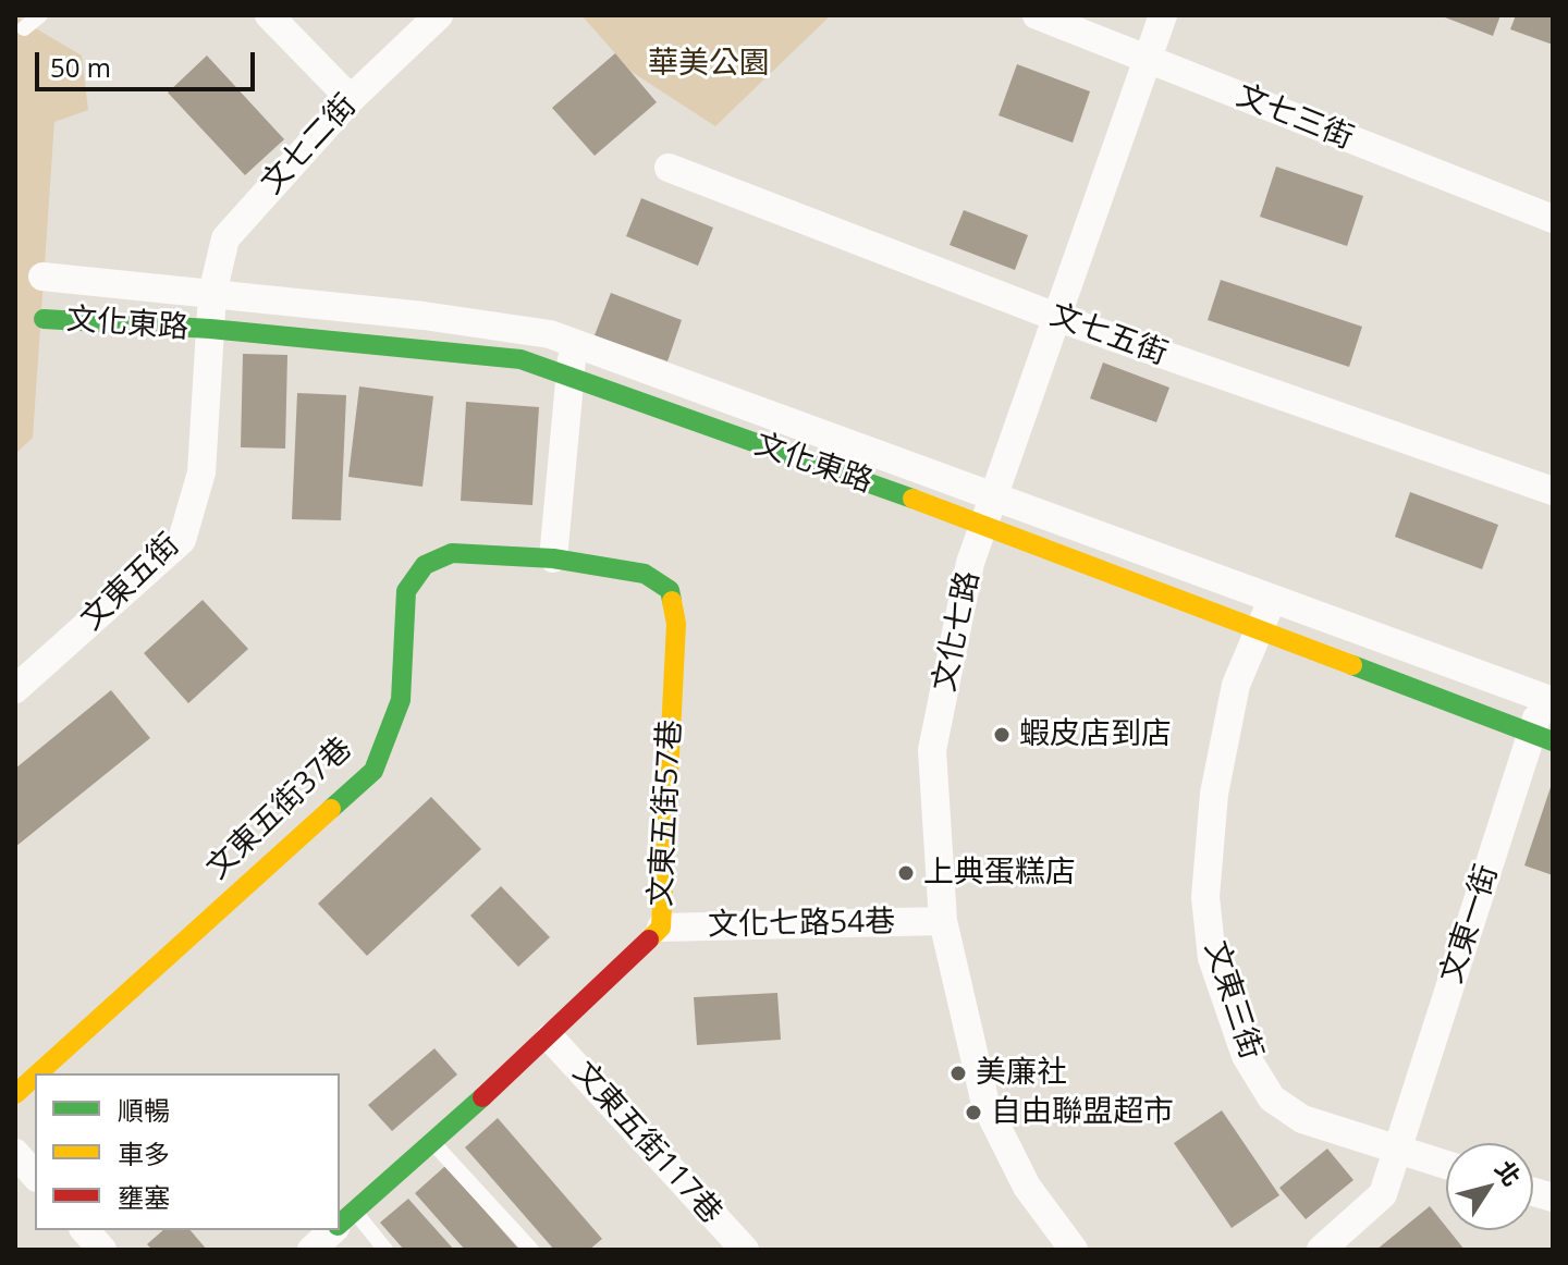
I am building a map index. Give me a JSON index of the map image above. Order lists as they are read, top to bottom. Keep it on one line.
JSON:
{"streets":{"street":["文七三街","文七二街","文化東路","文七五街","文東五街","文化七路","文東五街37巷","文東五街57巷","文化七路54巷","文東一街","文東三街","文東五街117巷"]},"crossings":[["文七三街","文化七路"],["文七二街","文化東路"],["文七二街","文東五街"],["文化東路","文東五街"],["文化東路","文化七路"],["文化東路","文東一街"],["文化東路","文東三街"],["文七五街","文化七路"],["文化七路","文化七路54巷"],["文東五街37巷","文東五街57巷"],["文東五街57巷","文化七路54巷"],["文東五街57巷","文東五街117巷"],["文東一街","文東三街"]],"parks":["華美公園"],"places":["蝦皮店到店","上典蛋糕店","美廉社","自由聯盟超市"],"legend":["順暢","車多","壅塞"],"scale_bar":"50 m","north":"top right"}
